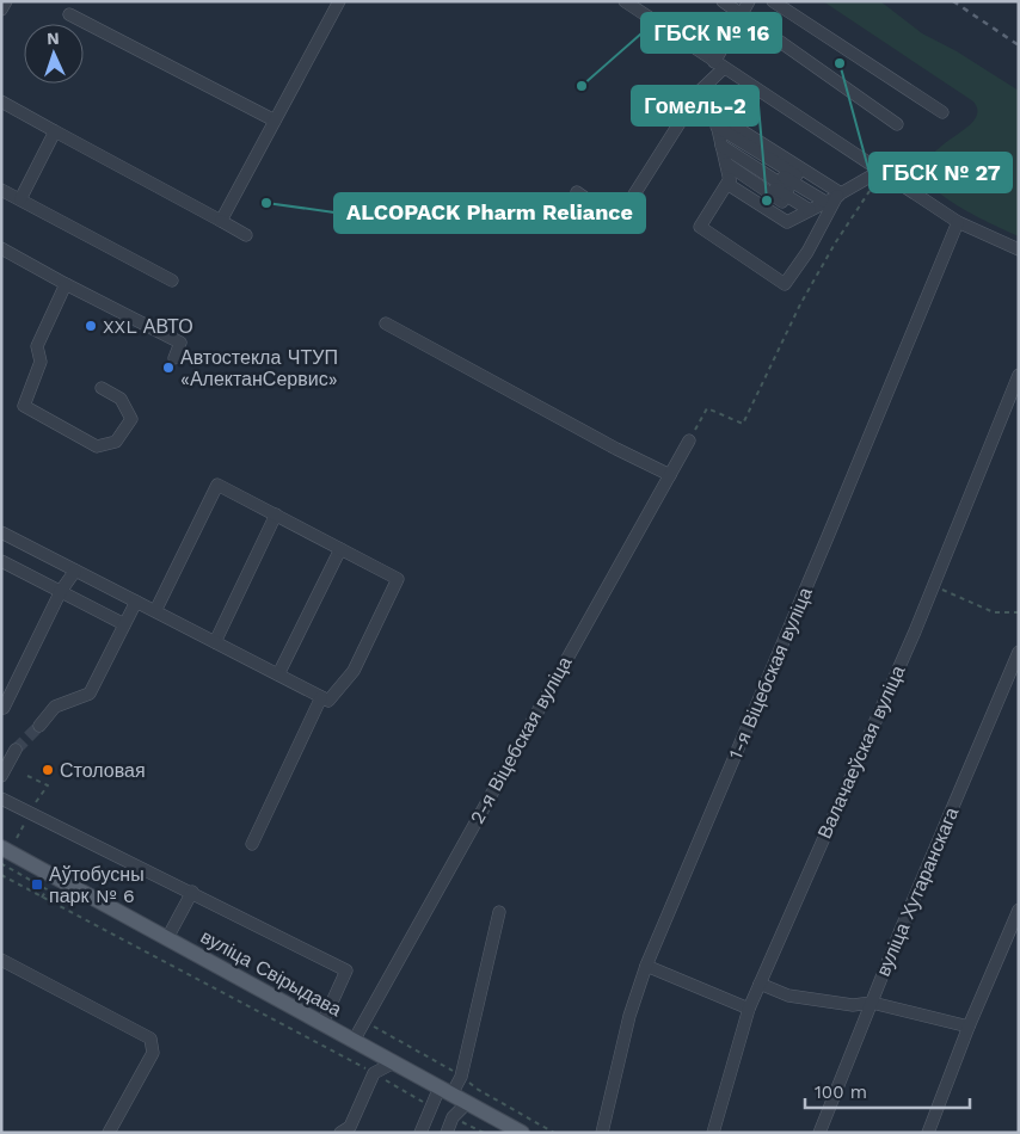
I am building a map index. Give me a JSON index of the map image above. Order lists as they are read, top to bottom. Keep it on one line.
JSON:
{"streets":{"main road":["вуліца Свірыдава"],"street":["1-я Віцебская вуліца","2-я Віцебская вуліца","Валачаеўская вуліца","вуліца Хутаранскага"]},"crossings":[["2-я Віцебская вуліца","вуліца Свірыдава"]],"places":{"other":["ГБСК № 27","ГБСК № 16","Гомель-2","ALCOPACK Pharm Reliance","XXL АВТО","Автостекла ЧТУП «АлектанСервис»","Столовая"],"transit":["Аўтобусны парк № 6"]},"scale_bar":"100 m","north":"top"}
